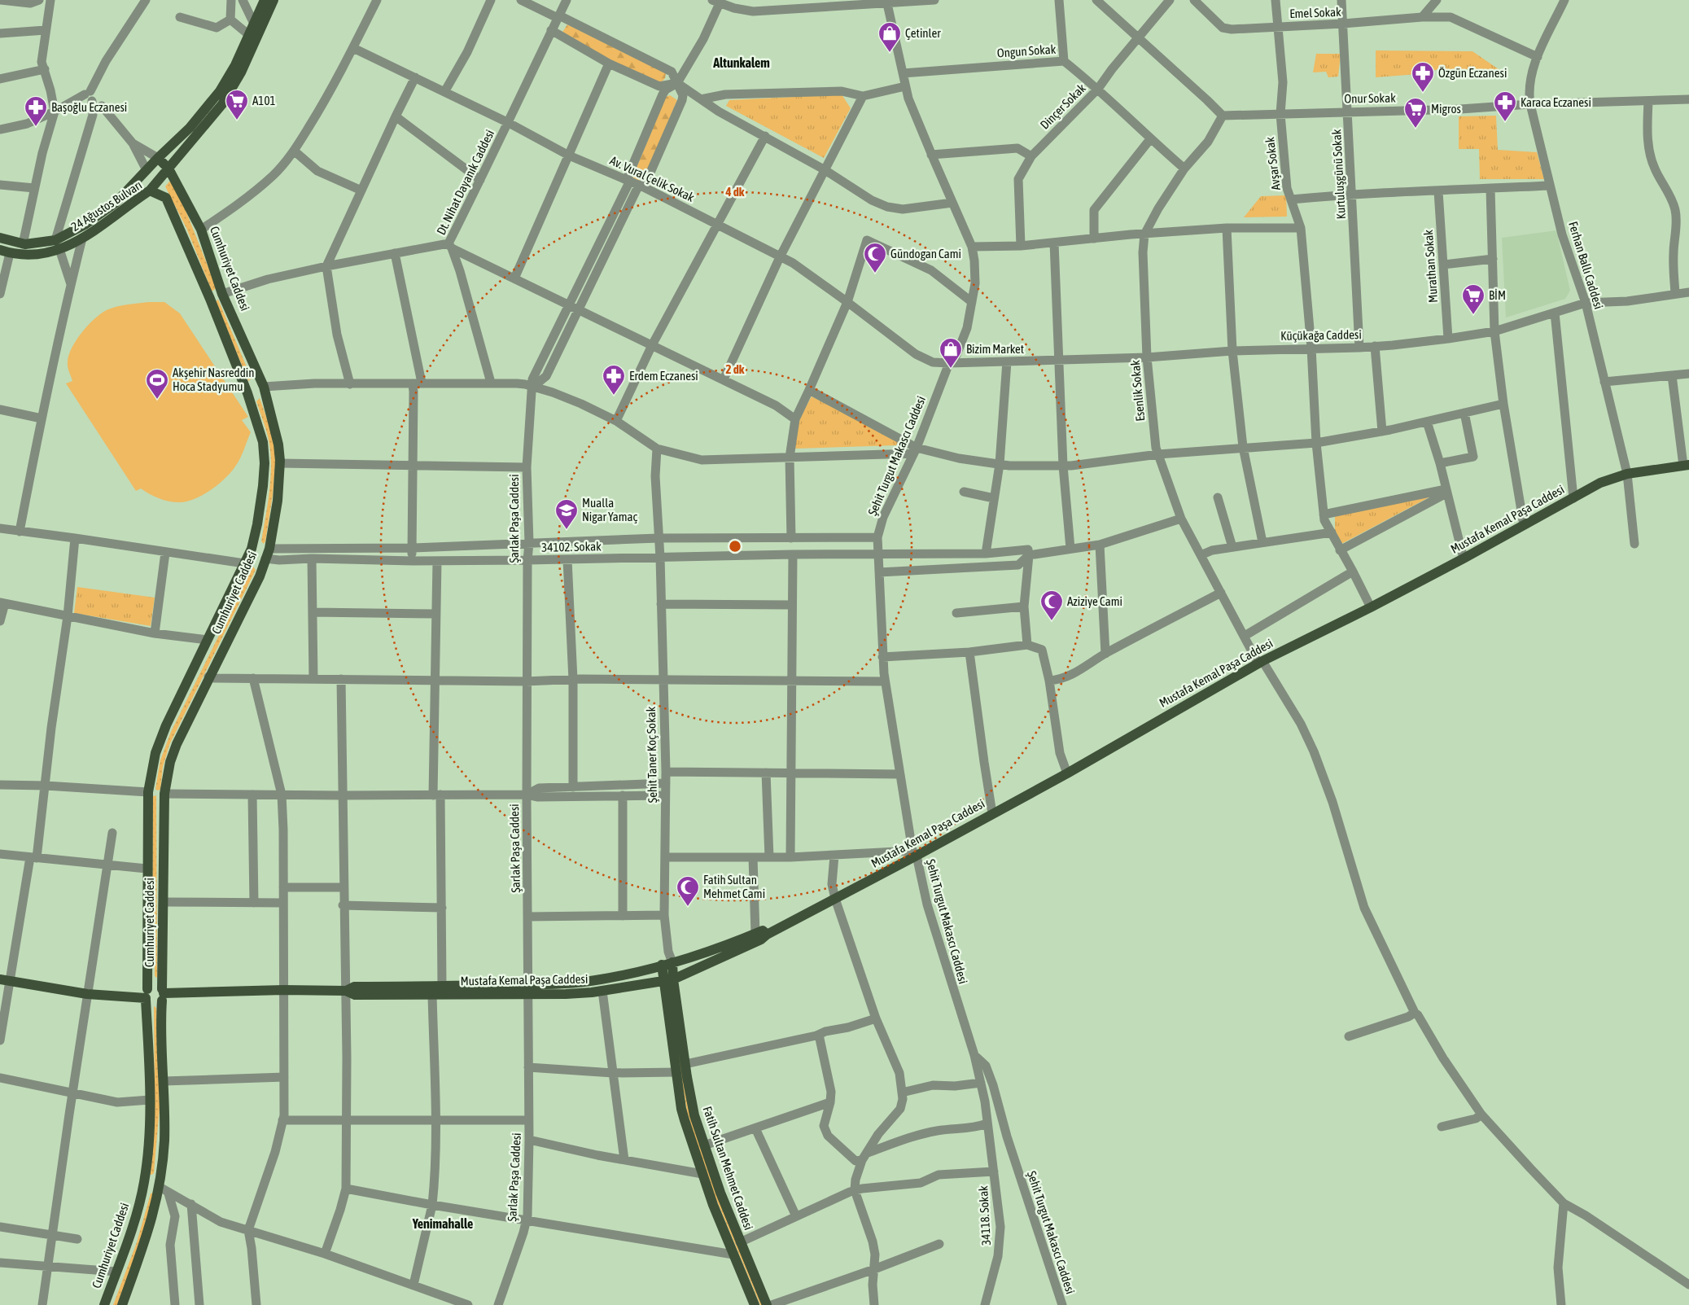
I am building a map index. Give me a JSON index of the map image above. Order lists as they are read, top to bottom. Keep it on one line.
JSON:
{"streets":{"main road":["24 Ağustos Bulvarı","Cumhuriyet Caddesi","Mustafa Kemal Paşa Caddesi","Fatih Sultan Mehmet Caddesi"],"street":["Emel Sokak","Ongun Sokak","Onur Sokak","Dinçer Sokak","Avşar Sokak","Kurtuluşgünü Sokak","Av. Vural Çelik Sokak","Dt. Nihat Dayanık Caddesi","Ferhan Ballı Caddesi","Murathan Sokak","Küçükağa Caddesi","Esenlik Sokak","Şehit Turgut Makascı Caddesi","Şarlak Paşa Caddesi","34102. Sokak","Şehit Taner Koç Sokak","34118. Sokak"]},"crossings":[["Emel Sokak","Avşar Sokak"],["Emel Sokak","Kurtuluşgünü Sokak"],["Emel Sokak","Ferhan Ballı Caddesi"],["Ongun Sokak","Dinçer Sokak"],["Ongun Sokak","Esenlik Sokak"],["Ongun Sokak","Şehit Turgut Makascı Caddesi"],["Onur Sokak","Avşar Sokak"],["Onur Sokak","Kurtuluşgünü Sokak"],["Onur Sokak","Ferhan Ballı Caddesi"],["Onur Sokak","Esenlik Sokak"],["Avşar Sokak","Küçükağa Caddesi"],["Avşar Sokak","Mustafa Kemal Paşa Caddesi"],["Kurtuluşgünü Sokak","Küçükağa Caddesi"],["Av. Vural Çelik Sokak","Dt. Nihat Dayanık Caddesi"],["Av. Vural Çelik Sokak","Küçükağa Caddesi"],["Av. Vural Çelik Sokak","Şehit Turgut Makascı Caddesi"],["Av. Vural Çelik Sokak","Şarlak Paşa Caddesi"],["24 Ağustos Bulvarı","Cumhuriyet Caddesi"],["Ferhan Ballı Caddesi","Küçükağa Caddesi"],["Ferhan Ballı Caddesi","Mustafa Kemal Paşa Caddesi"],["Murathan Sokak","Küçükağa Caddesi"],["Cumhuriyet Caddesi","Mustafa Kemal Paşa Caddesi"],["Cumhuriyet Caddesi","34102. Sokak"],["Küçükağa Caddesi","Esenlik Sokak"],["Küçükağa Caddesi","Şehit Turgut Makascı Caddesi"],["Esenlik Sokak","Mustafa Kemal Paşa Caddesi"],["Şehit Turgut Makascı Caddesi","Mustafa Kemal Paşa Caddesi"],["Şehit Turgut Makascı Caddesi","34102. Sokak"],["Şehit Turgut Makascı Caddesi","34118. Sokak"],["Şarlak Paşa Caddesi","Mustafa Kemal Paşa Caddesi"],["Şarlak Paşa Caddesi","34102. Sokak"],["Mustafa Kemal Paşa Caddesi","Şehit Taner Koç Sokak"],["Mustafa Kemal Paşa Caddesi","Fatih Sultan Mehmet Caddesi"],["34102. Sokak","Şehit Taner Koç Sokak"],["Şehit Taner Koç Sokak","Fatih Sultan Mehmet Caddesi"]],"districts":["Altunkalem","Yenimahalle"],"places":{"shop":["Çetinler","Bizim Market"],"pharmacy":["Özgün Eczanesi","Karaca Eczanesi","Başoğlu Eczanesi","Erdem Eczanesi"],"supermarket":["A101","Migros","BİM"],"mosque":["Gündogan Cami","Aziziye Cami","Fatih Sultan Mehmet Cami"],"sports":["Akşehir Nasreddin Hoca Stadyumu"],"school or university":["Mualla Nigar Yamaç"]},"rings":["4 dk","2 dk"]}
